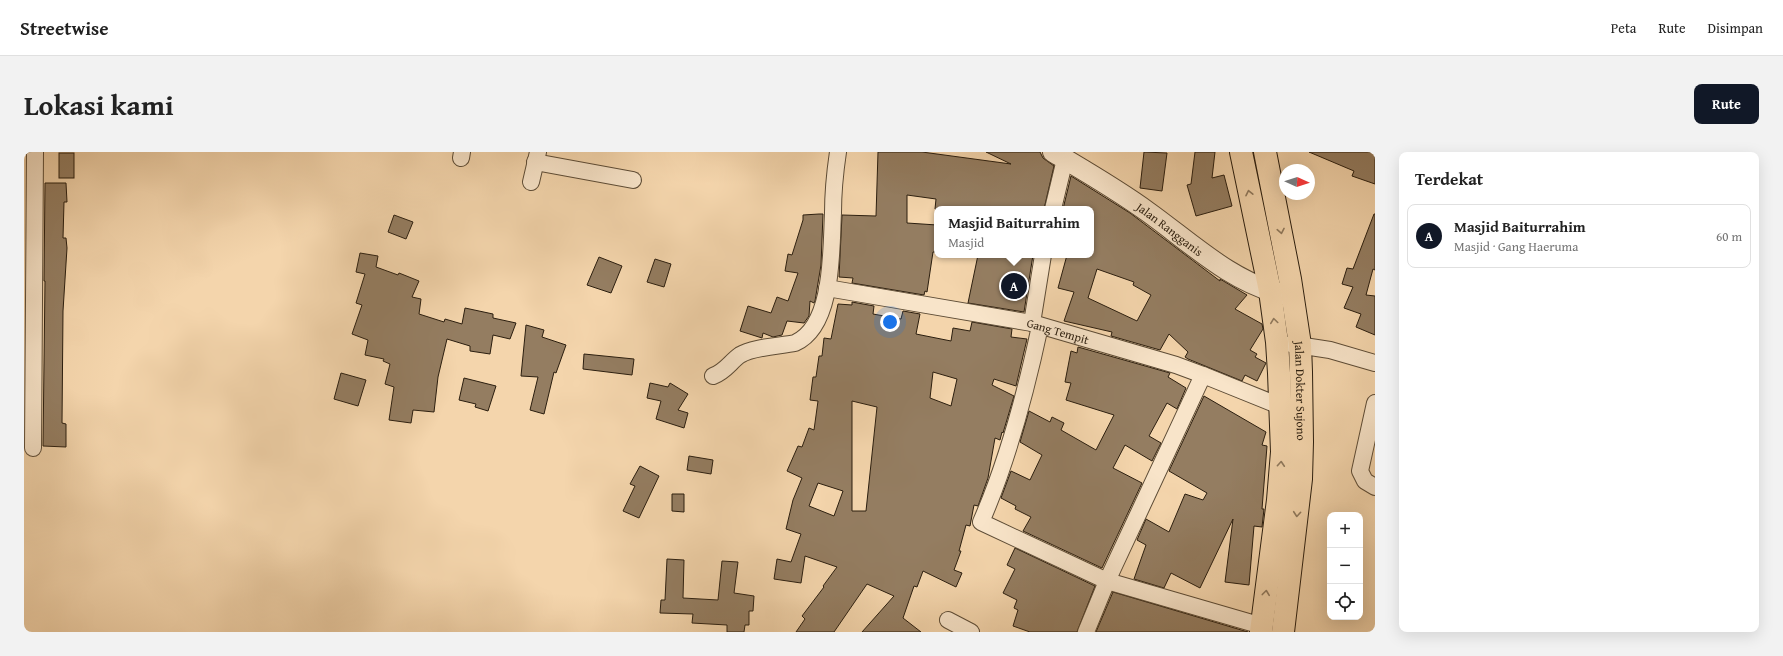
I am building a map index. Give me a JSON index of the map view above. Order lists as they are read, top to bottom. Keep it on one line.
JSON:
{"streets":{"highway":["Jalan Dokter Sujono"],"street":["Jalan Rangganis","Gang Tempit"]},"crossings":[["Jalan Rangganis","Jalan Dokter Sujono"]],"north":"right","page":{"header":"Streetwise","nav":["Peta","Rute","Disimpan"],"title":"Lokasi kami","buttons":"Rute","heading":"Terdekat","list":[{"mark":"A","name":"Masjid Baiturrahim","note":"Masjid · Gang Haeruma","value":"60 m"}],"popup":["Masjid Baiturrahim","Masjid"],"pins":"A","map_buttons":["+","−"]}}
